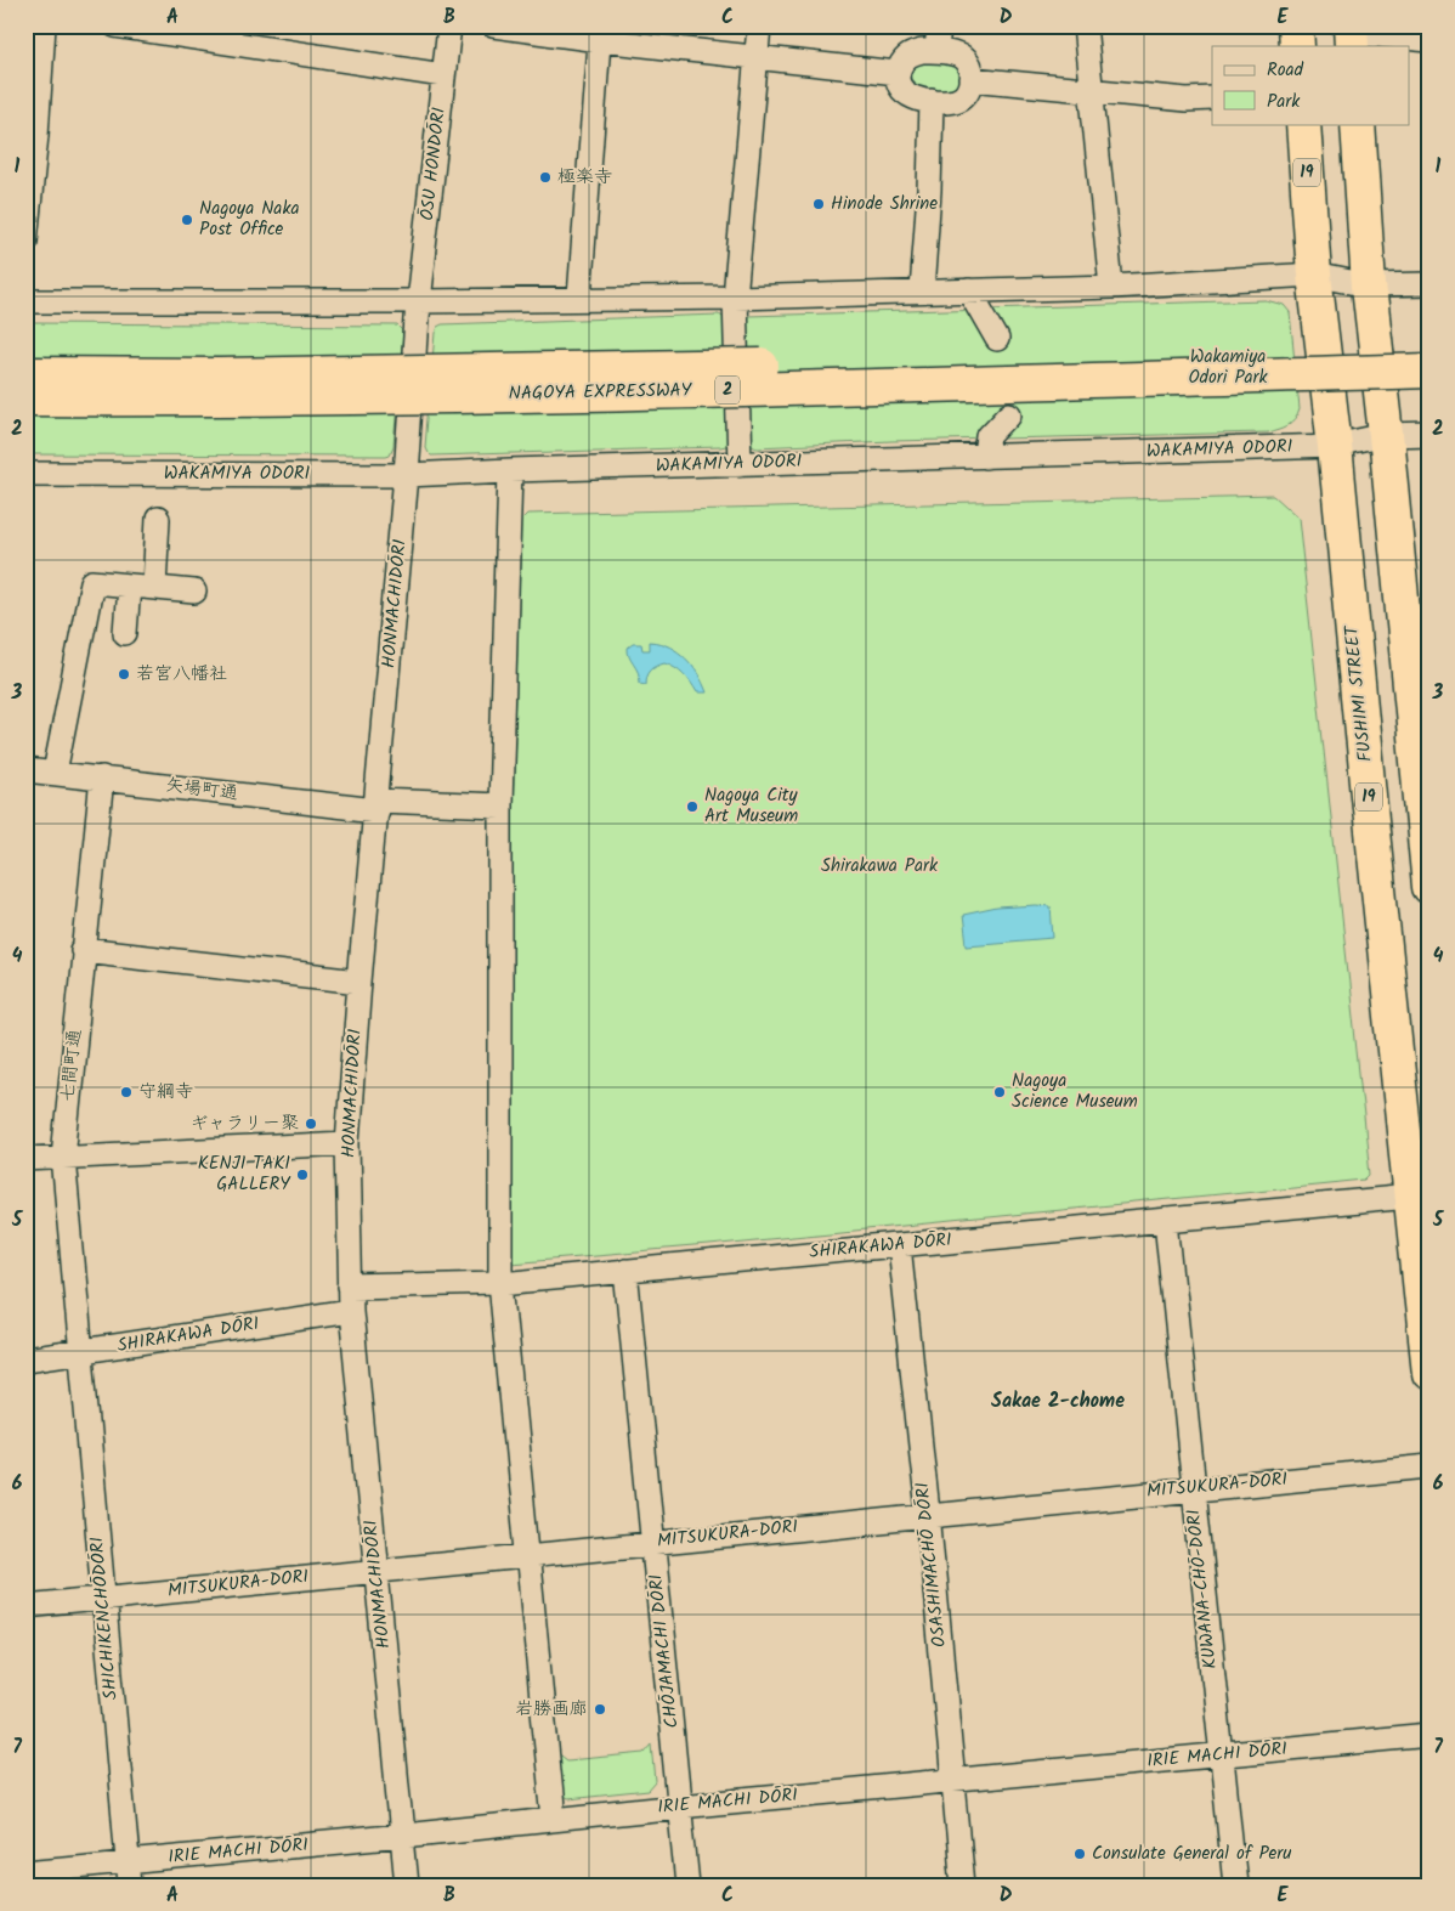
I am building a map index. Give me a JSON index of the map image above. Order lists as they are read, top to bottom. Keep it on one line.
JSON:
{"streets":{"highway":["19","2","NAGOYA EXPRESSWAY","FUSHIMI STREET"],"street":["ŌSU HONDŌRI","WAKAMIYA ODORI","HONMACHIDŌRI","矢場町通","七間町通","SHIRAKAWA DŌRI","MITSUKURA-DORI","OSASHIMACHŌ DŌRI","KUWANA-CHŌ-DŌRI","SHICHIKENCHŌDŌRI","CHŌJAMACHI DŌRI","IRIE MACHI DŌRI"]},"crossings":[["ŌSU HONDŌRI","HONMACHIDŌRI"],["WAKAMIYA ODORI","HONMACHIDŌRI"],["WAKAMIYA ODORI","FUSHIMI STREET"],["HONMACHIDŌRI","矢場町通"],["HONMACHIDŌRI","SHIRAKAWA DŌRI"],["HONMACHIDŌRI","MITSUKURA-DORI"],["HONMACHIDŌRI","IRIE MACHI DŌRI"],["FUSHIMI STREET","SHIRAKAWA DŌRI"],["矢場町通","七間町通"],["七間町通","SHIRAKAWA DŌRI"],["七間町通","SHICHIKENCHŌDŌRI"],["SHIRAKAWA DŌRI","OSASHIMACHŌ DŌRI"],["SHIRAKAWA DŌRI","KUWANA-CHŌ-DŌRI"],["SHIRAKAWA DŌRI","SHICHIKENCHŌDŌRI"],["SHIRAKAWA DŌRI","CHŌJAMACHI DŌRI"],["MITSUKURA-DORI","OSASHIMACHŌ DŌRI"],["MITSUKURA-DORI","KUWANA-CHŌ-DŌRI"],["MITSUKURA-DORI","SHICHIKENCHŌDŌRI"],["MITSUKURA-DORI","CHŌJAMACHI DŌRI"],["OSASHIMACHŌ DŌRI","IRIE MACHI DŌRI"],["KUWANA-CHŌ-DŌRI","IRIE MACHI DŌRI"],["SHICHIKENCHŌDŌRI","IRIE MACHI DŌRI"],["CHŌJAMACHI DŌRI","IRIE MACHI DŌRI"]],"districts":["Sakae 2-chome"],"parks":["Wakamiya Odori Park","Shirakawa Park"],"places":["極楽寺","Hinode Shrine","Nagoya Naka Post Office","若宮八幡社","Nagoya City Art Museum","守綱寺","Nagoya Science Museum","ギャラリー聚","KENJI TAKI GALLERY","岩勝画廊","Consulate General of Peru"],"legend":["Road","Park"],"grid":{"columns":["A","B","C","D","E"],"rows":["1","2","3","4","5","6","7"]}}
